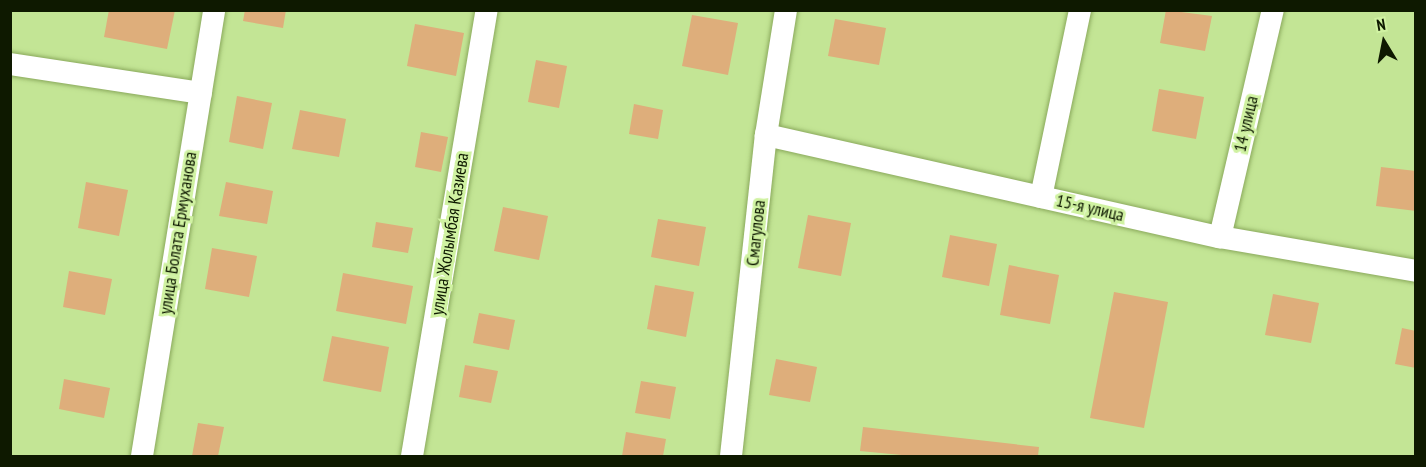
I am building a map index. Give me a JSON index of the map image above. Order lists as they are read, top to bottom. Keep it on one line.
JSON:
{"streets":{"street":["14 улица","15-я улица","улица Болата Ермуханова","Смагулова","улица Жолымбая Казиева"]},"crossings":[["14 улица","15-я улица"],["15-я улица","Смагулова"]],"north":"top"}
